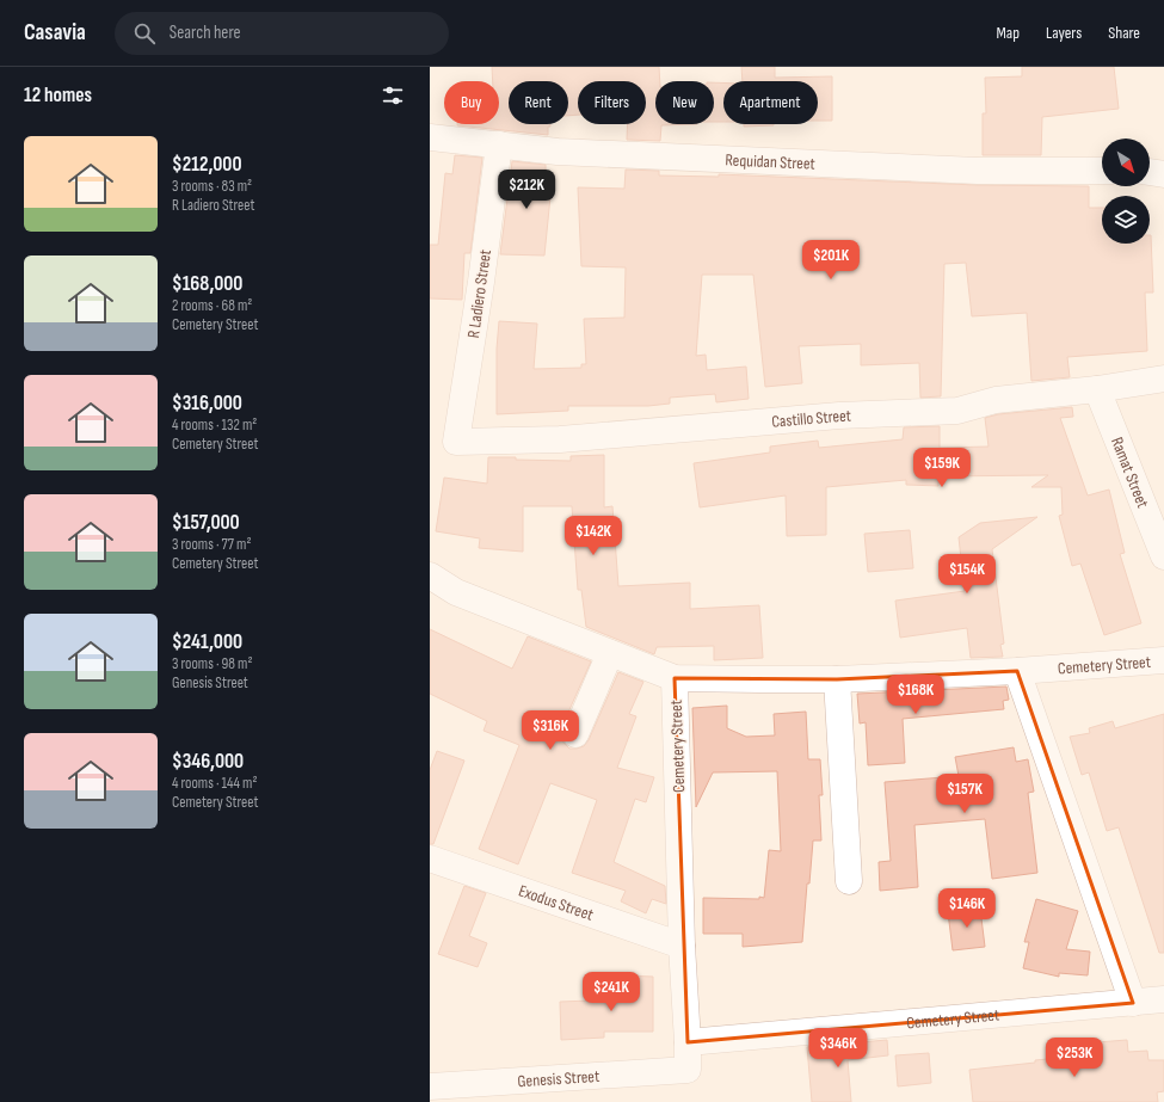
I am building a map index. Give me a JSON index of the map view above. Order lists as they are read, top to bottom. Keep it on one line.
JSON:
{"streets":{"street":["Requidan Street","R Ladiero Street","Castillo Street","Ramat Street","Cemetery Street","Exodus Street","Genesis Street"]},"crossings":[["Requidan Street","R Ladiero Street"],["R Ladiero Street","Castillo Street"],["Castillo Street","Ramat Street"],["Cemetery Street","Exodus Street"],["Cemetery Street","Genesis Street"]],"north":"bottom right","page":{"header":"Casavia","search":"Search here","nav":["Map","Layers","Share"],"heading":"12 homes","chip":["Buy","Rent","Filters","New","Apartment"],"list":[{"name":"$212,000","note":"3 rooms · 83 m² · R Ladiero Street"},{"name":"$168,000","note":"2 rooms · 68 m² · Cemetery Street"},{"name":"$316,000","note":"4 rooms · 132 m² · Cemetery Street"},{"name":"$157,000","note":"3 rooms · 77 m² · Cemetery Street"},{"name":"$241,000","note":"3 rooms · 98 m² · Genesis Street"},{"name":"$346,000","note":"4 rooms · 144 m² · Cemetery Street"}],"price":["$212K","$201K","$159K","$142K","$154K","$168K","$316K","$157K","$146K","$241K","$346K","$253K"]}}
